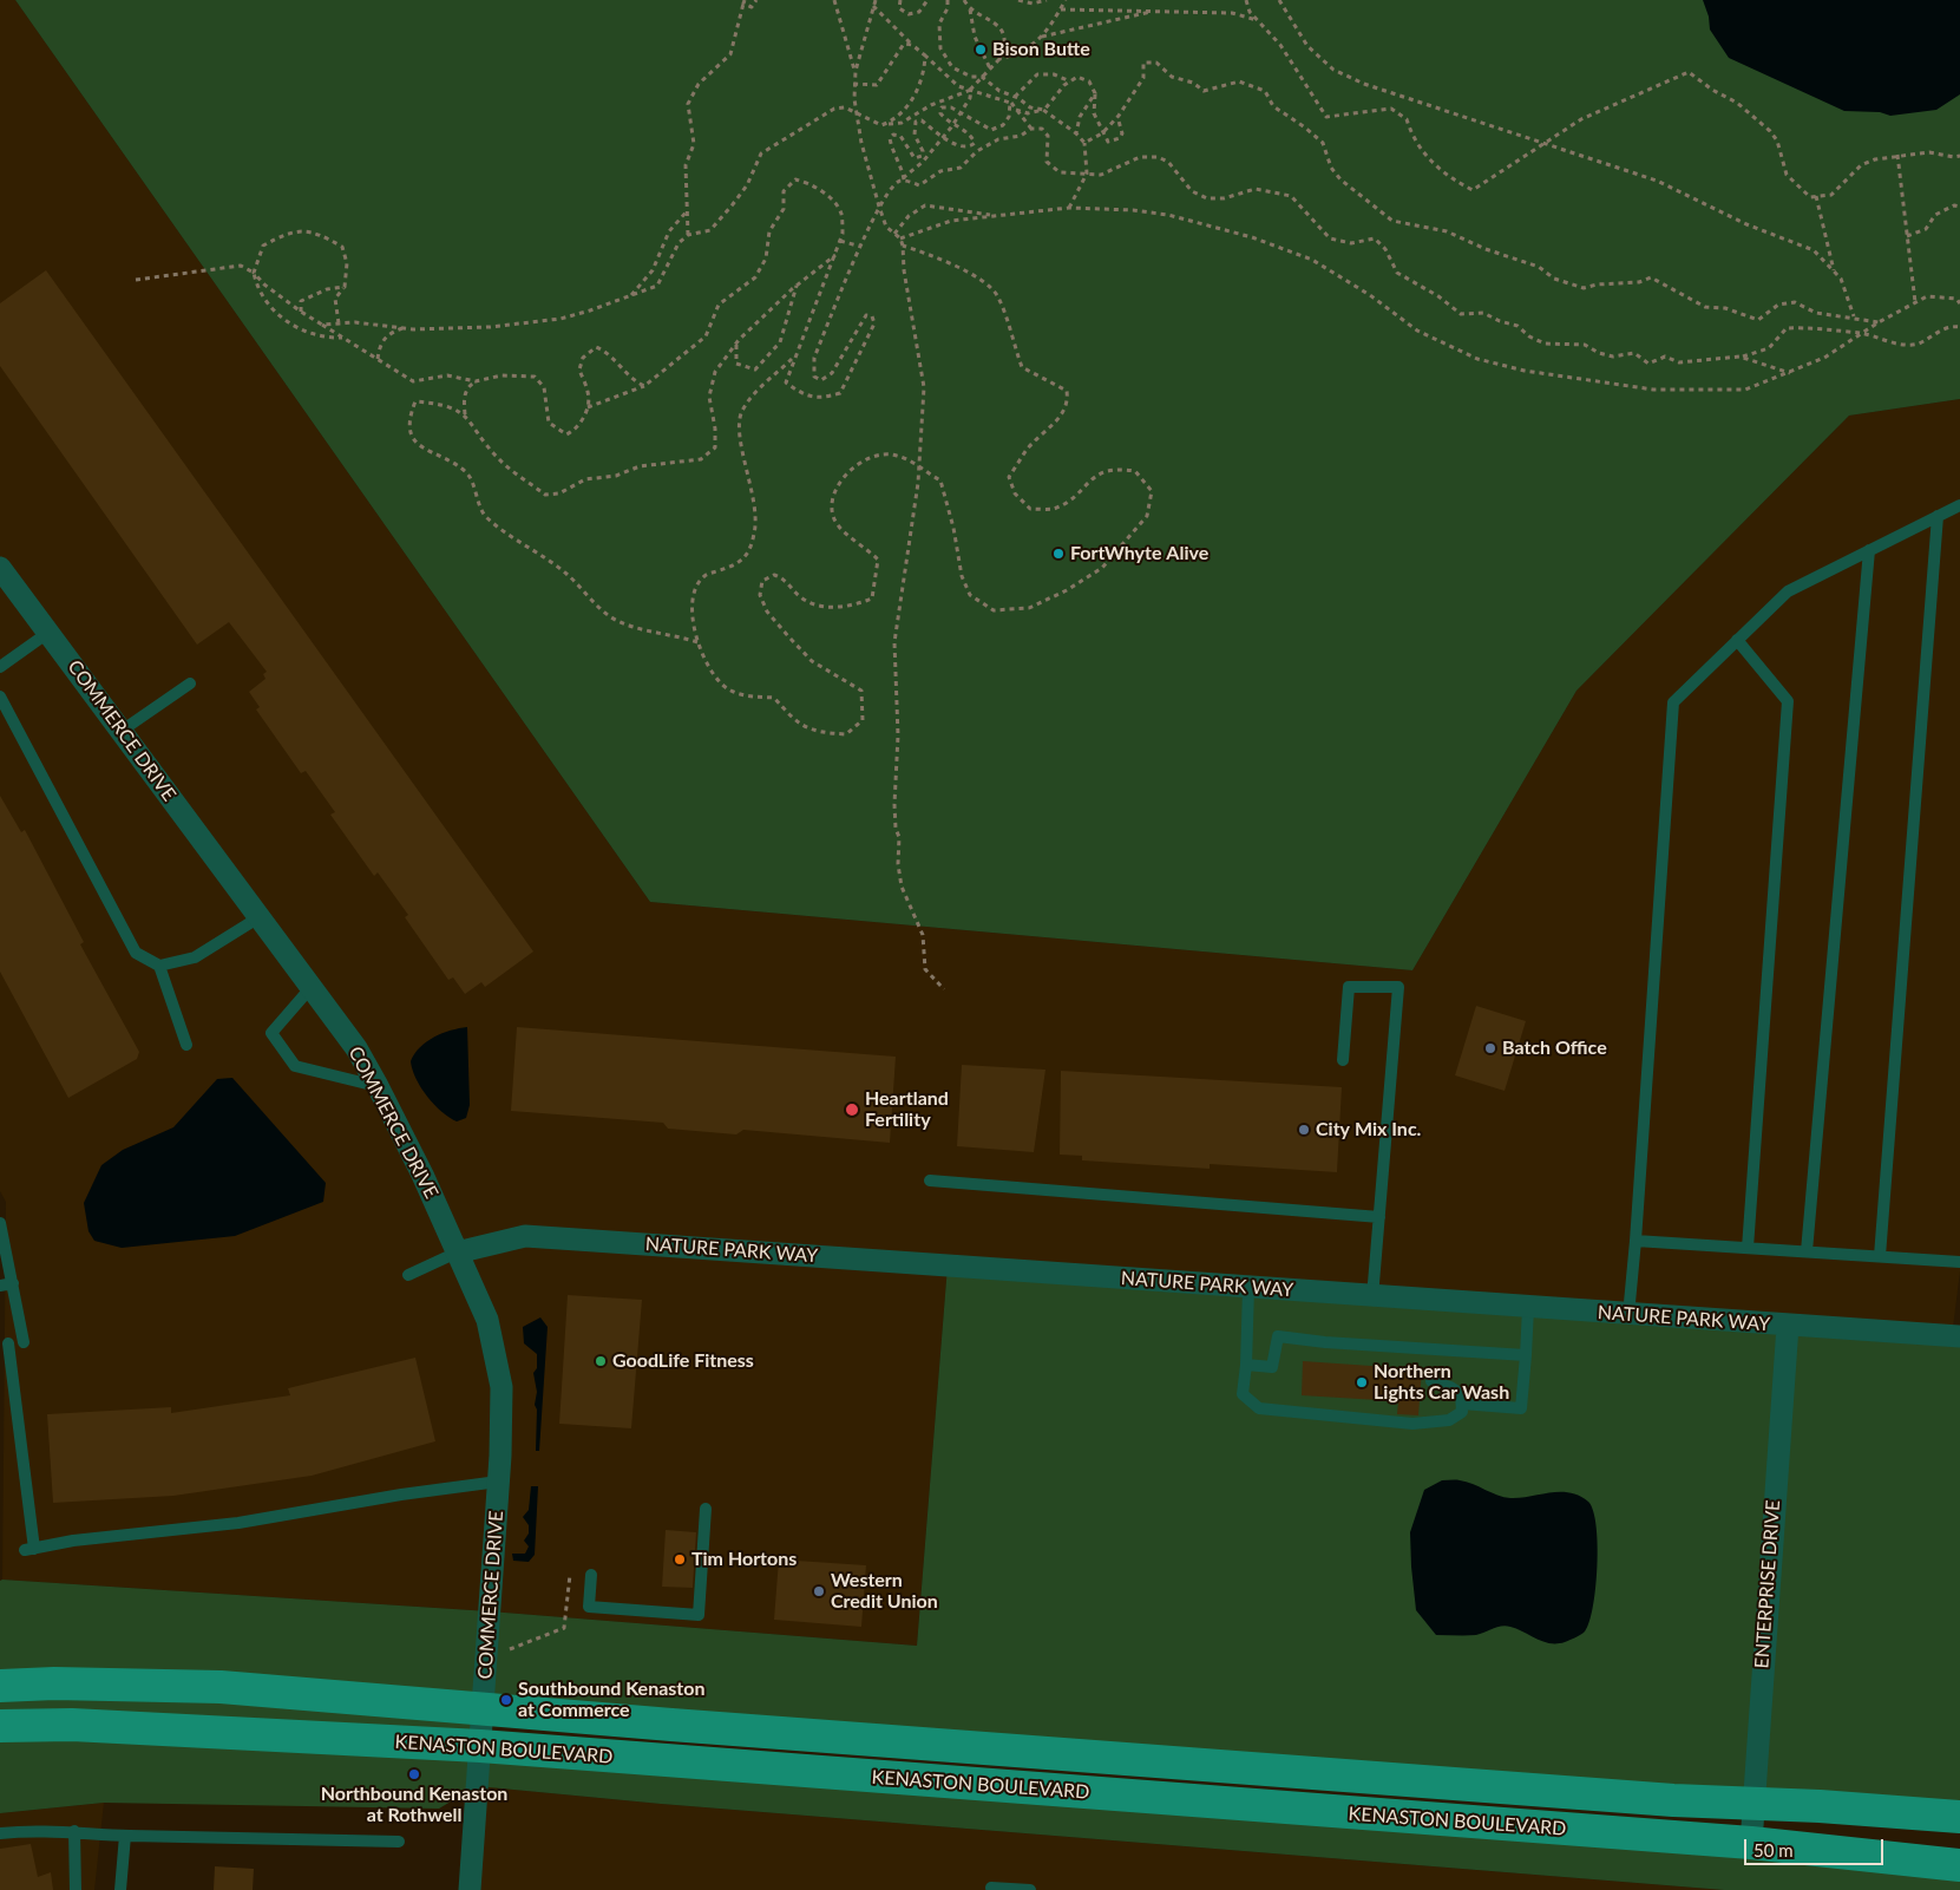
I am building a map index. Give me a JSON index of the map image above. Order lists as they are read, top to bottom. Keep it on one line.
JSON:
{"streets":{"main road":["KENASTON BOULEVARD"],"street":["COMMERCE DRIVE","NATURE PARK WAY","ENTERPRISE DRIVE"]},"crossings":[["COMMERCE DRIVE","NATURE PARK WAY"],["COMMERCE DRIVE","KENASTON BOULEVARD"],["NATURE PARK WAY","ENTERPRISE DRIVE"],["ENTERPRISE DRIVE","KENASTON BOULEVARD"]],"places":["Bison Butte","FortWhyte Alive","Batch Office","Heartland Fertility","City Mix Inc.","GoodLife Fitness","Northern Lights Car Wash","Tim Hortons","Western Credit Union","Southbound Kenaston at Commerce","Northbound Kenaston at Rothwell"],"scale_bar":"50 m"}
